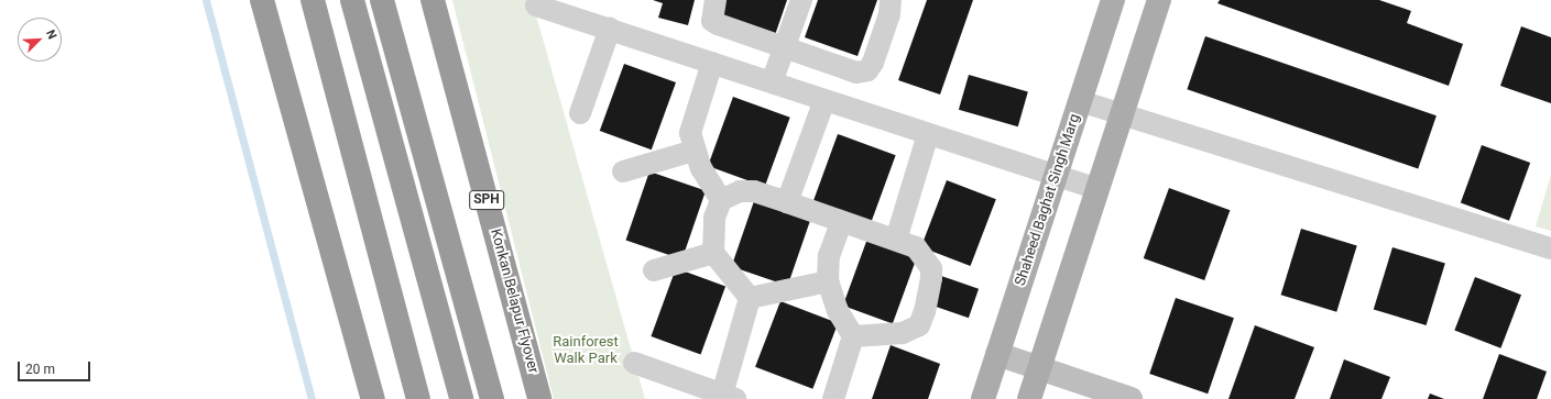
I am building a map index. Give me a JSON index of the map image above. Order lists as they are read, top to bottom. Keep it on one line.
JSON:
{"streets":{"highway":["SPH","Konkan Belapur Flyover"],"main road":["Shaheed Baghat Singh Marg"]},"parks":["Rainforest Walk Park"],"scale_bar":"20 m","north":"top right"}
